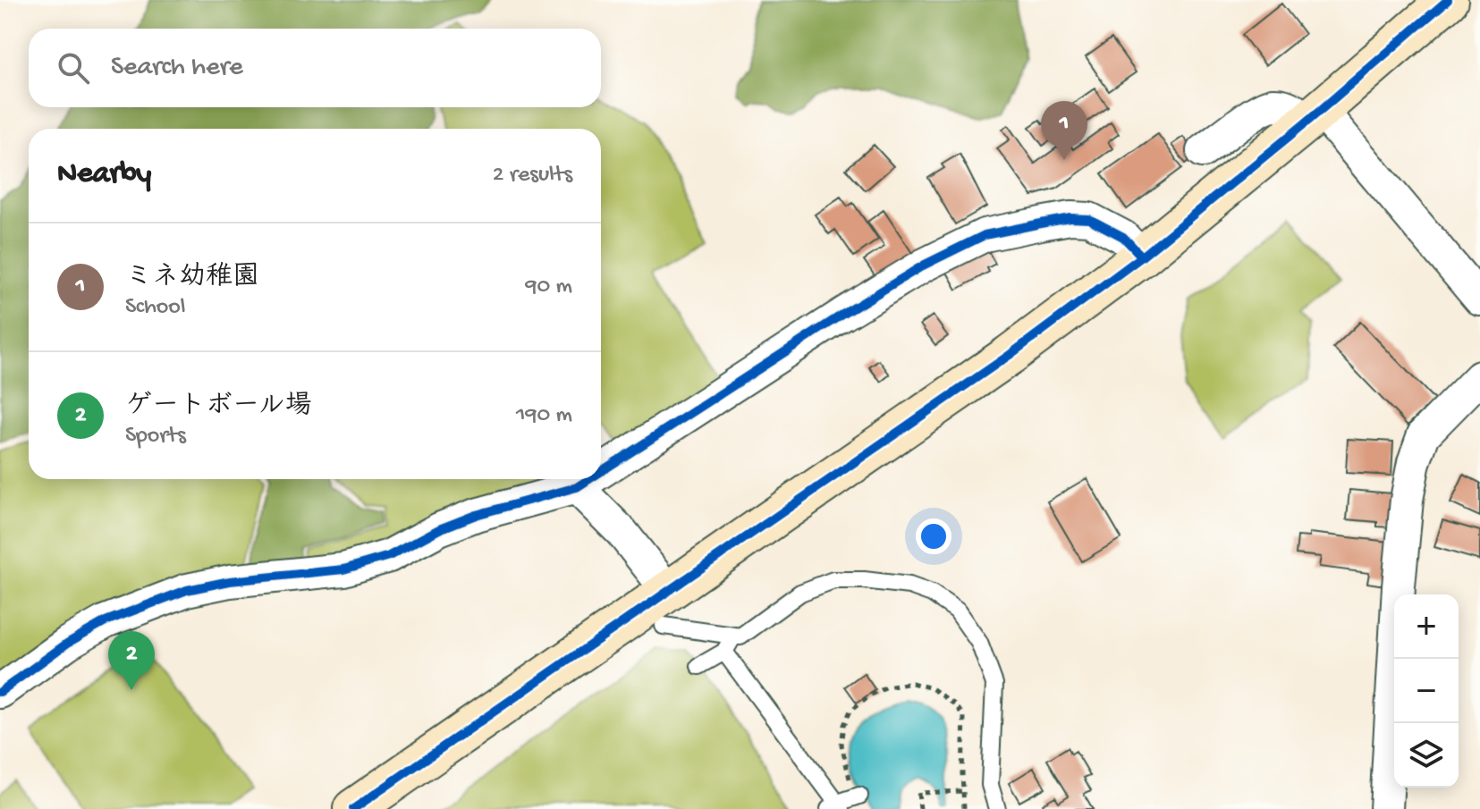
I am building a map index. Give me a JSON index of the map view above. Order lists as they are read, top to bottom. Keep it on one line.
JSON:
{"page":{"search":"Search here","pins":["1","2"],"heading":["Nearby","2 results"],"list":[{"mark":"1","name":"ミネ幼稚園","note":"School","value":"90 m"},{"mark":"2","name":"ゲートボール場","note":"Sports","value":"190 m"}],"map_buttons":["+","−"]}}
